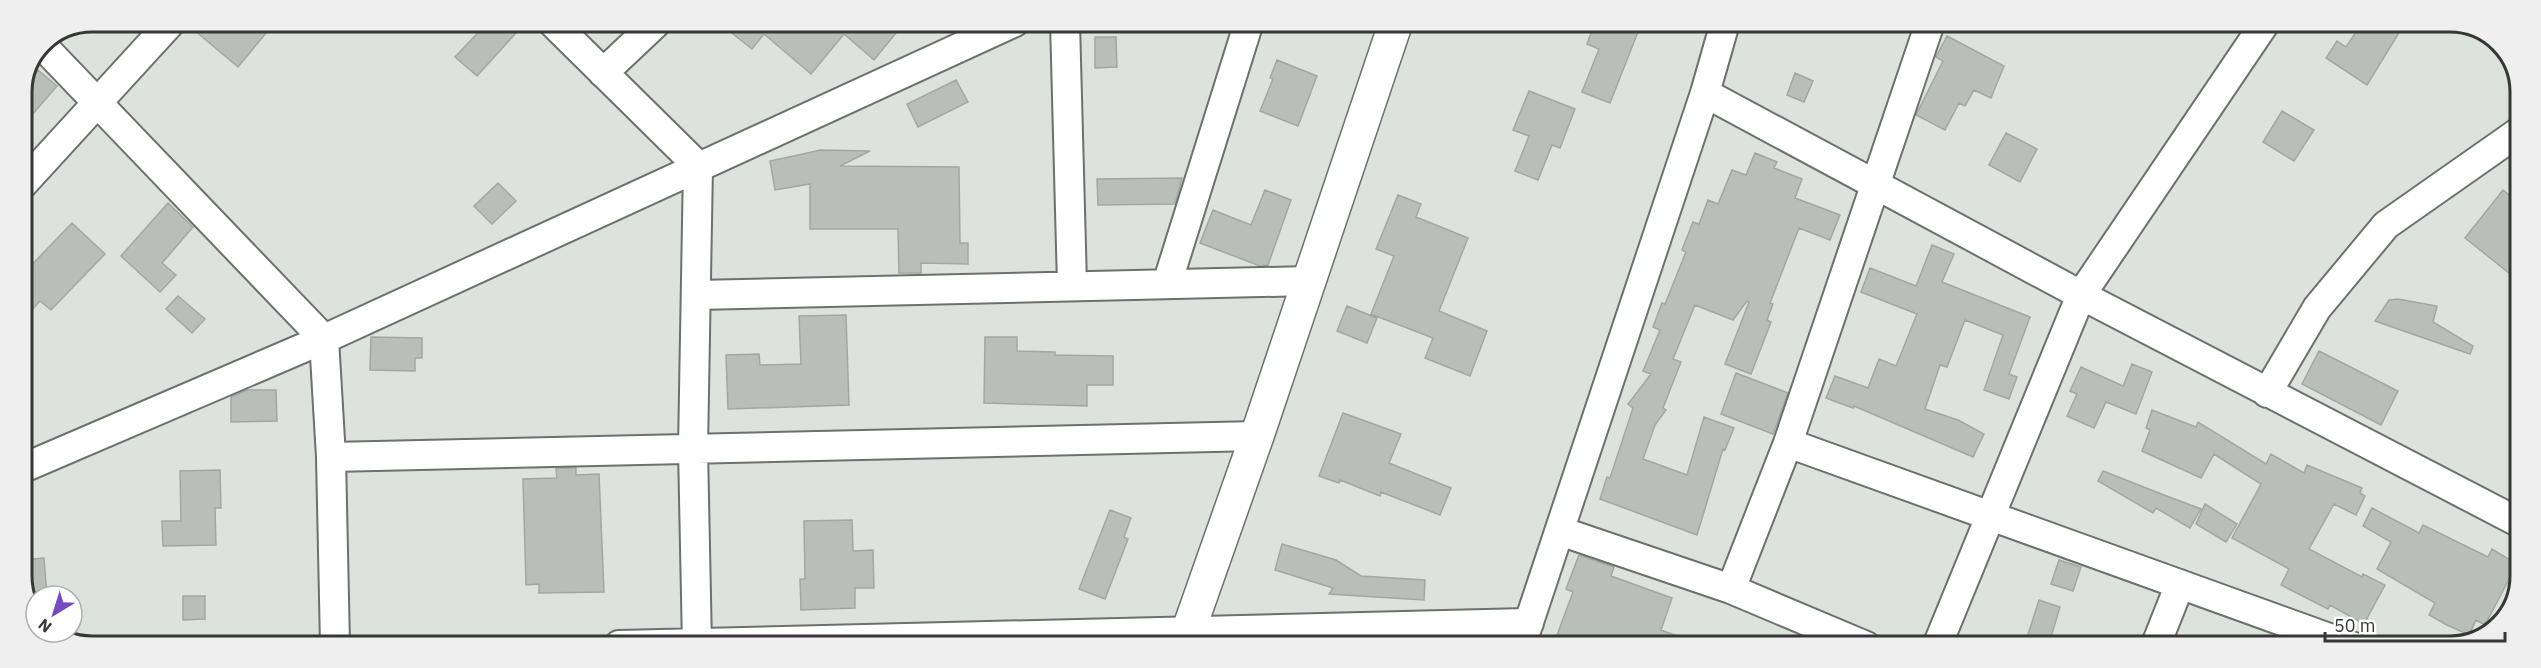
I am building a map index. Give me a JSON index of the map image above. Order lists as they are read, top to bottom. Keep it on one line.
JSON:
{"scale_bar":"50 m","north":"bottom left"}
